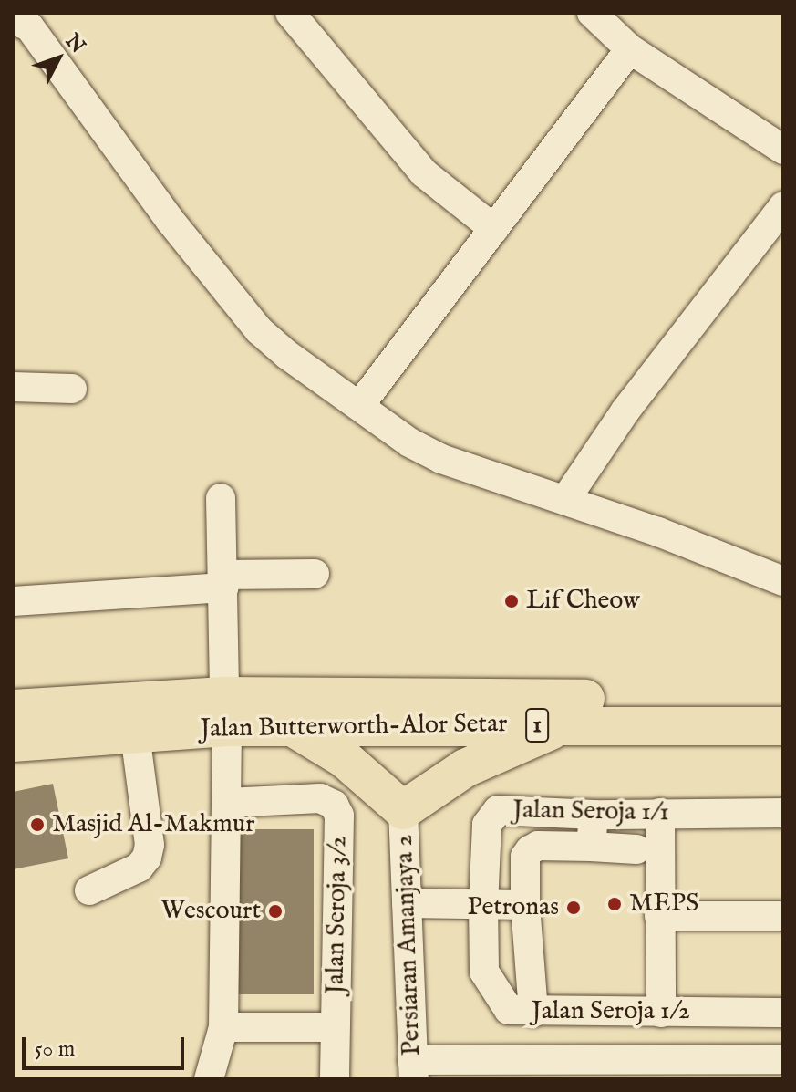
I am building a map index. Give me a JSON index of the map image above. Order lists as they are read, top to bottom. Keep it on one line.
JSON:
{"streets":{"main road":["1","Jalan Butterworth-Alor Setar"],"street":["Jalan Seroja 1/1","Jalan Seroja 3/2","Persiaran Amanjaya 2","Jalan Seroja 1/2"]},"crossings":[["Jalan Seroja 1/1","Jalan Seroja 1/2"]],"places":["Lif Cheow","Masjid Al-Makmur","MEPS","Petronas","Wescourt"],"scale_bar":"50 m","north":"top right"}
